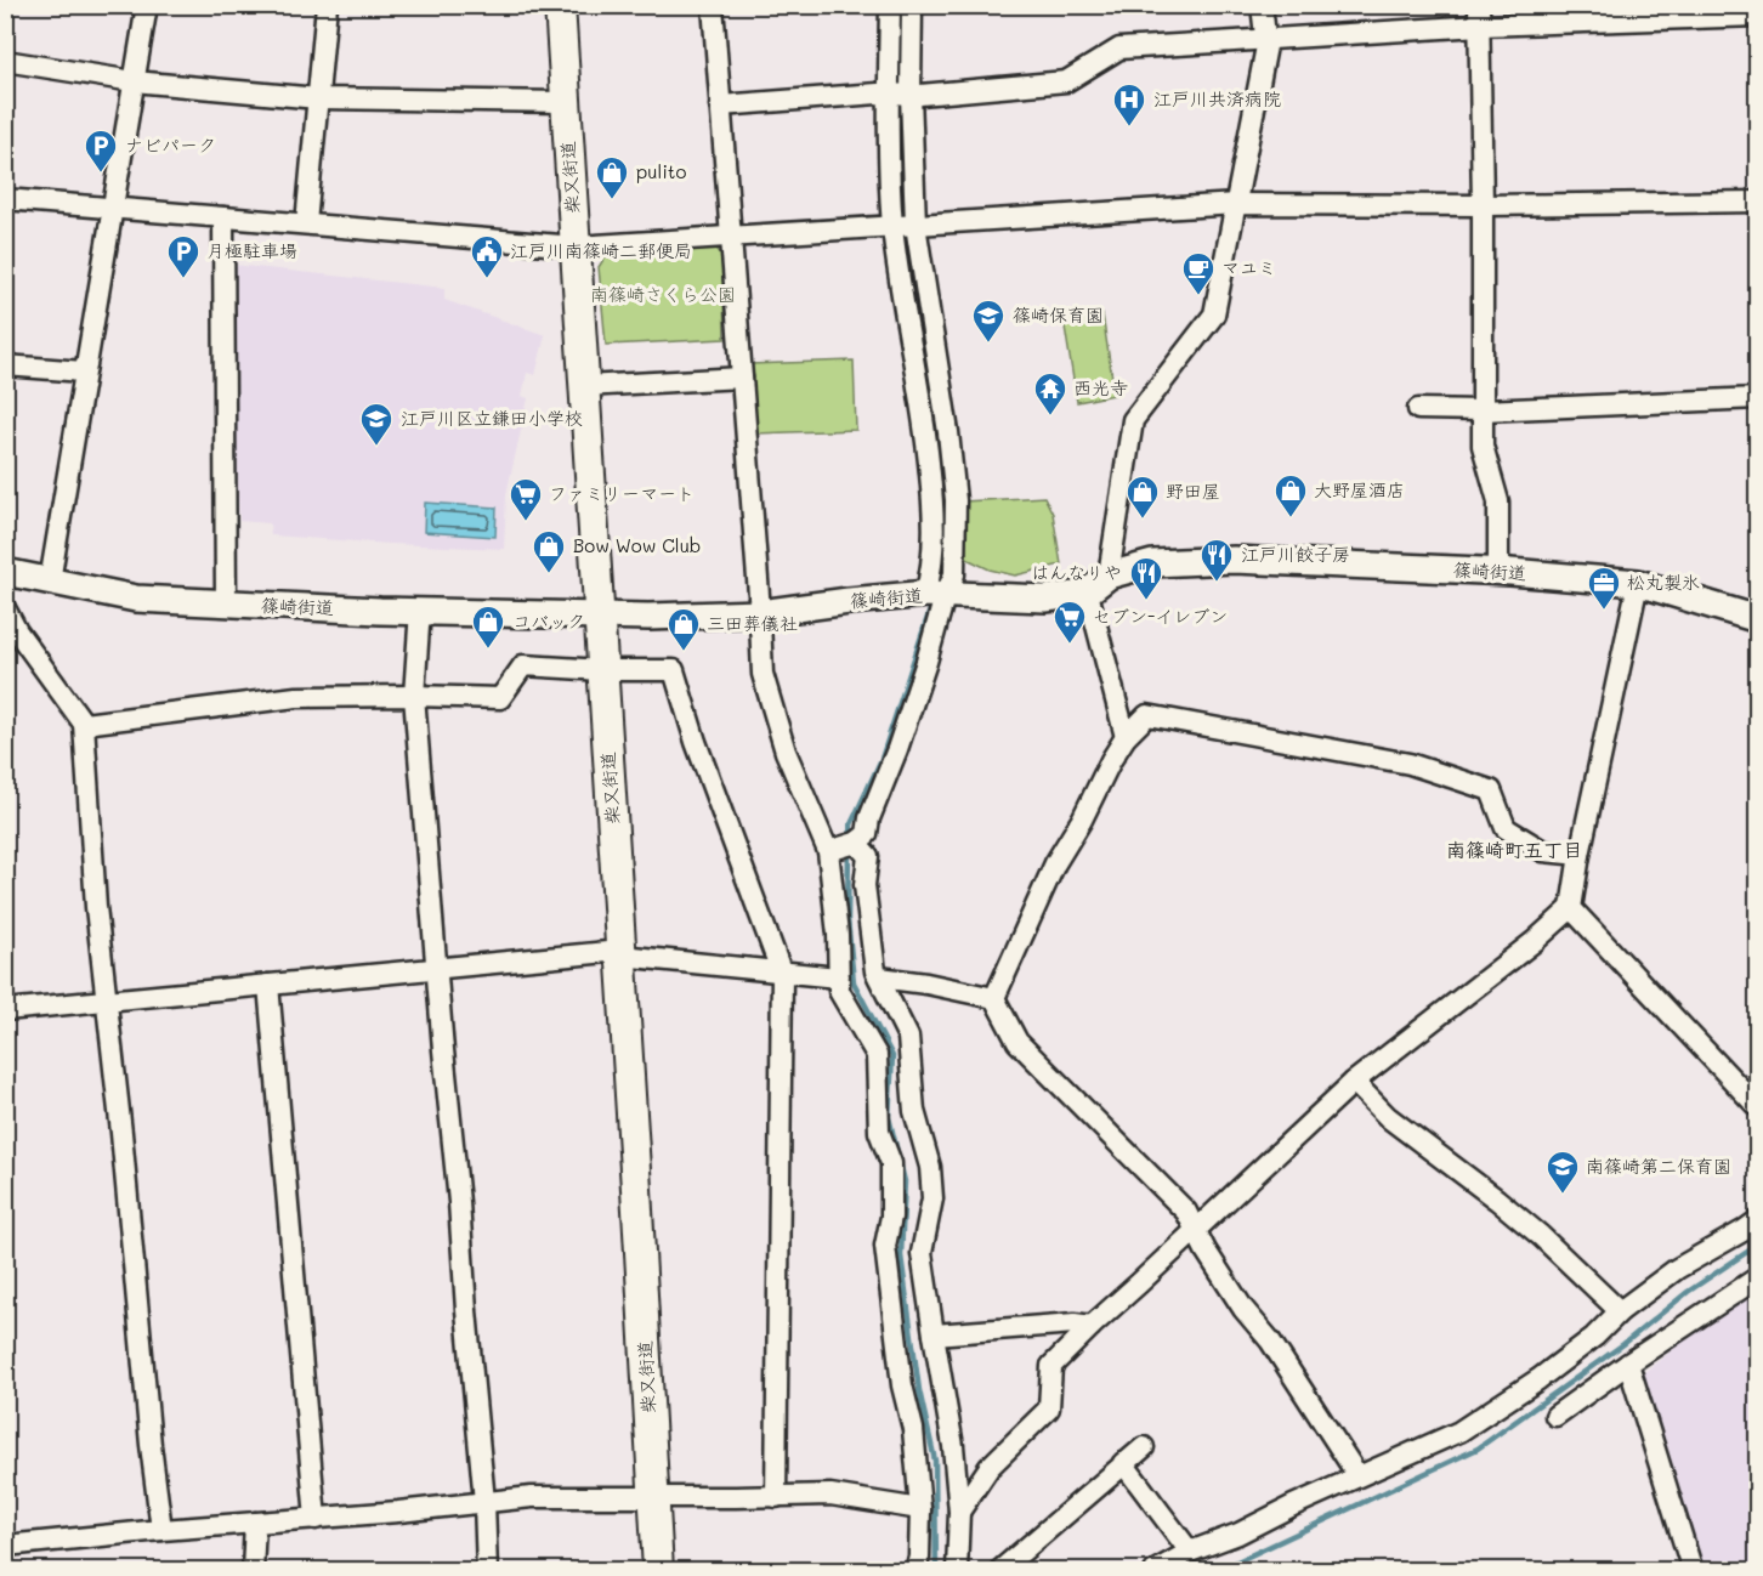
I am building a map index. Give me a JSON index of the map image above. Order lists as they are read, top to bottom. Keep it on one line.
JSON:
{"streets":{"main road":["柴又街道"],"street":["篠崎街道"]},"crossings":[["柴又街道","篠崎街道"]],"districts":["南篠崎町五丁目"],"parks":["南篠崎さくら公園"],"places":{"hospital":["江戸川共済病院"],"parking":["ナビパーク","月極駐車場"],"shop":["pulito","大野屋酒店","野田屋","Bow Wow Club","コバック","三田葬儀社"],"public building":["江戸川南篠崎二郵便局"],"cafe":["マユミ"],"school or university":["篠崎保育園","江戸川区立鎌田小学校","南篠崎第二保育園"],"temple":["西光寺"],"supermarket":["ファミリーマート","セブン-イレブン"],"restaurant":["江戸川餃子房","はんなりや"],"office":["松丸製氷"]}}
